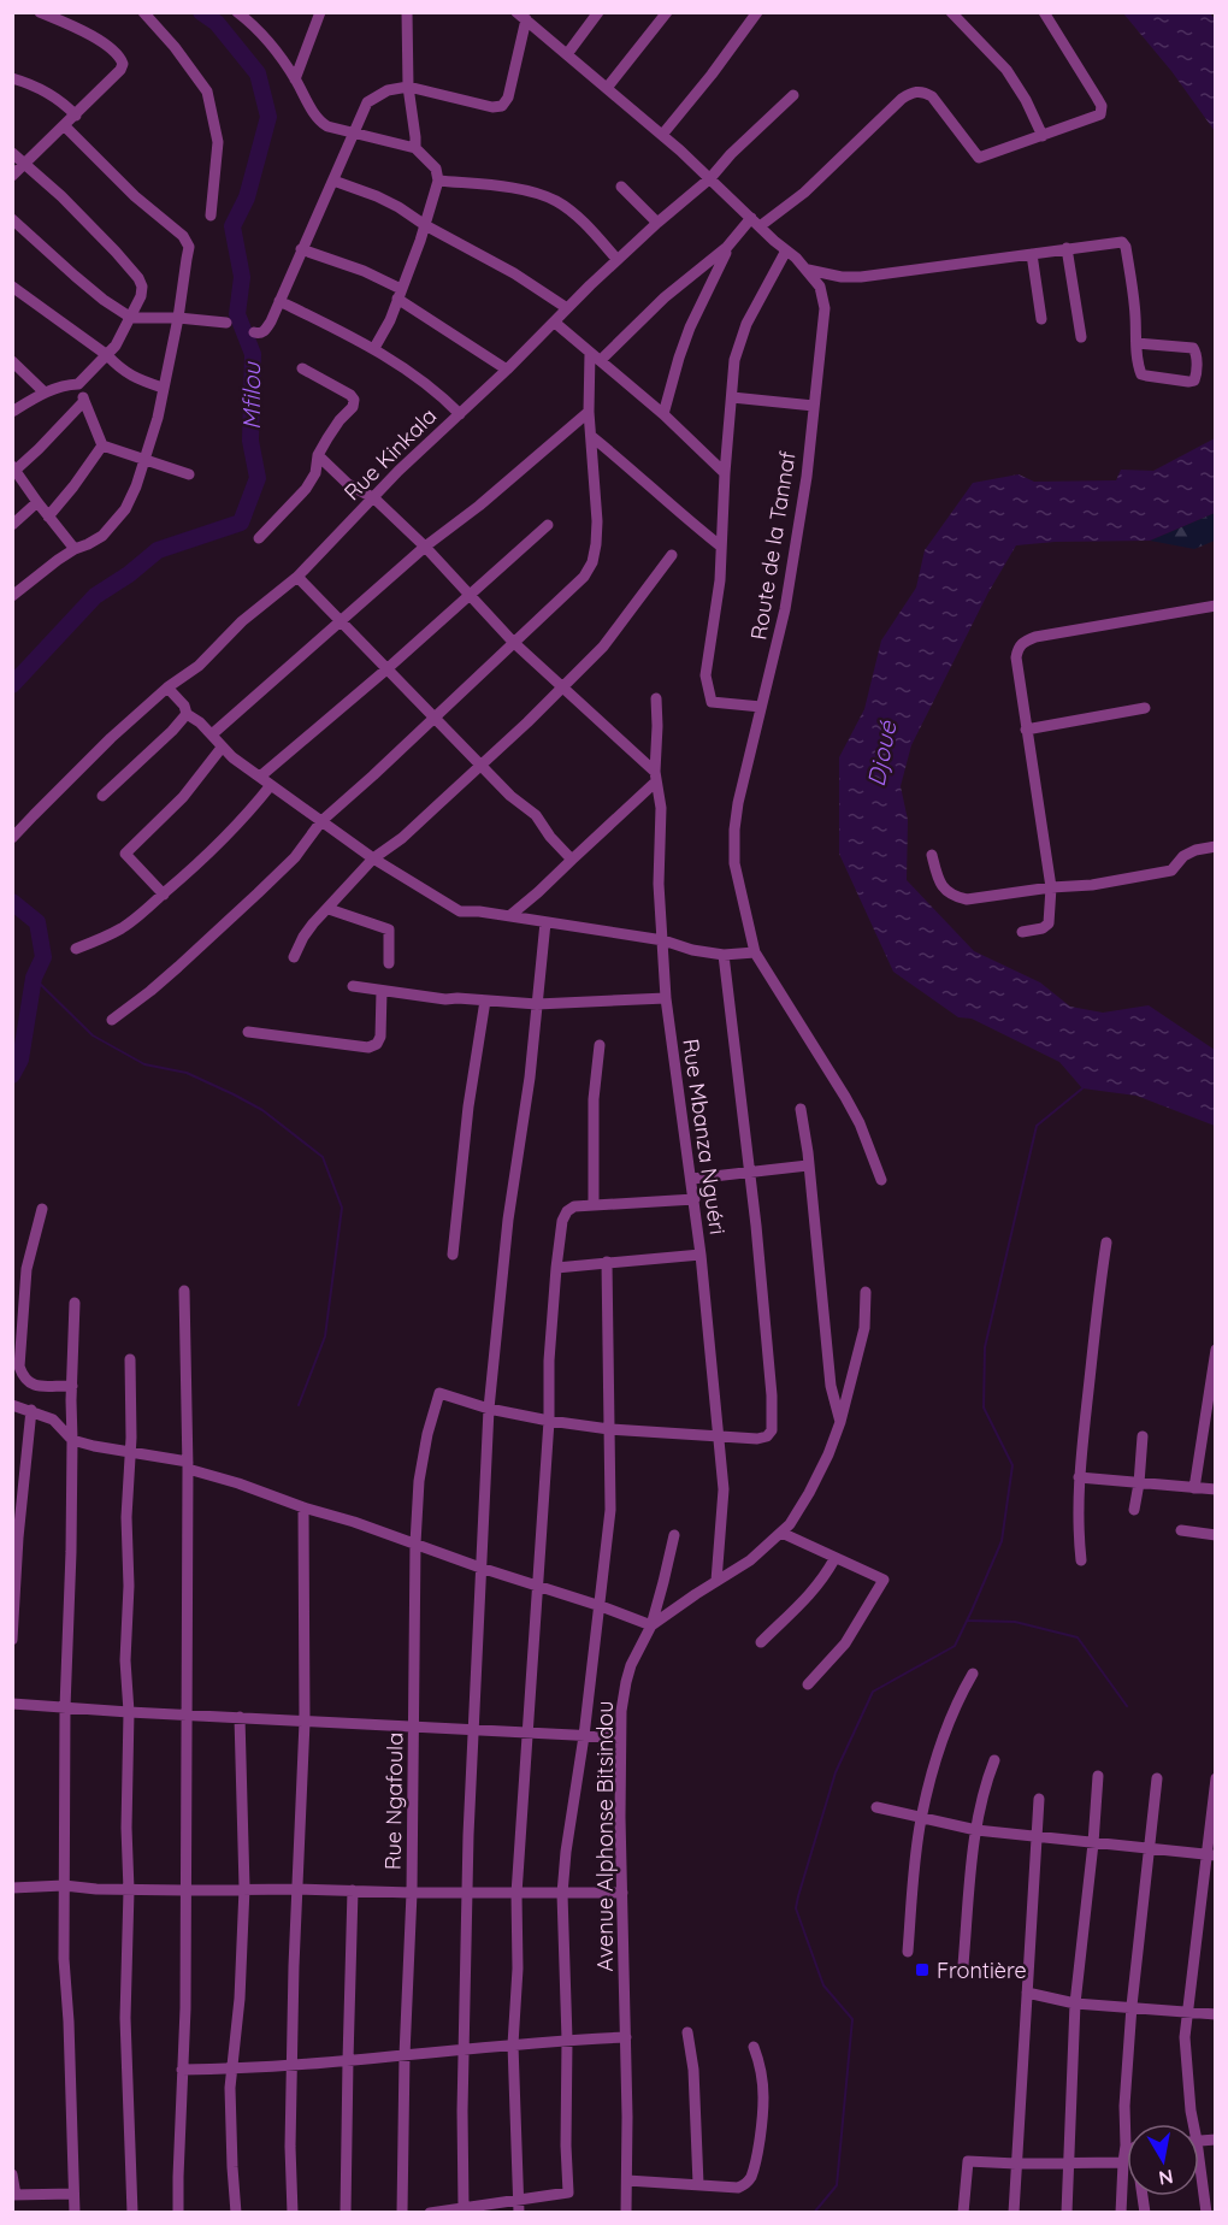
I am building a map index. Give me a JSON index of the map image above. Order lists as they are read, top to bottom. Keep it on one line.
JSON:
{"streets":{"street":["Rue Kinkala","Route de la Tannaf","Rue Mbanza Nguéri","Rue Ngafoula","Avenue Alphonse Bitsindou"]},"crossings":[["Rue Kinkala","Route de la Tannaf"],["Rue Mbanza Nguéri","Avenue Alphonse Bitsindou"]],"water":["Mfilou","Djoué"],"places":{"transit":["Frontière"]},"north":"bottom"}
